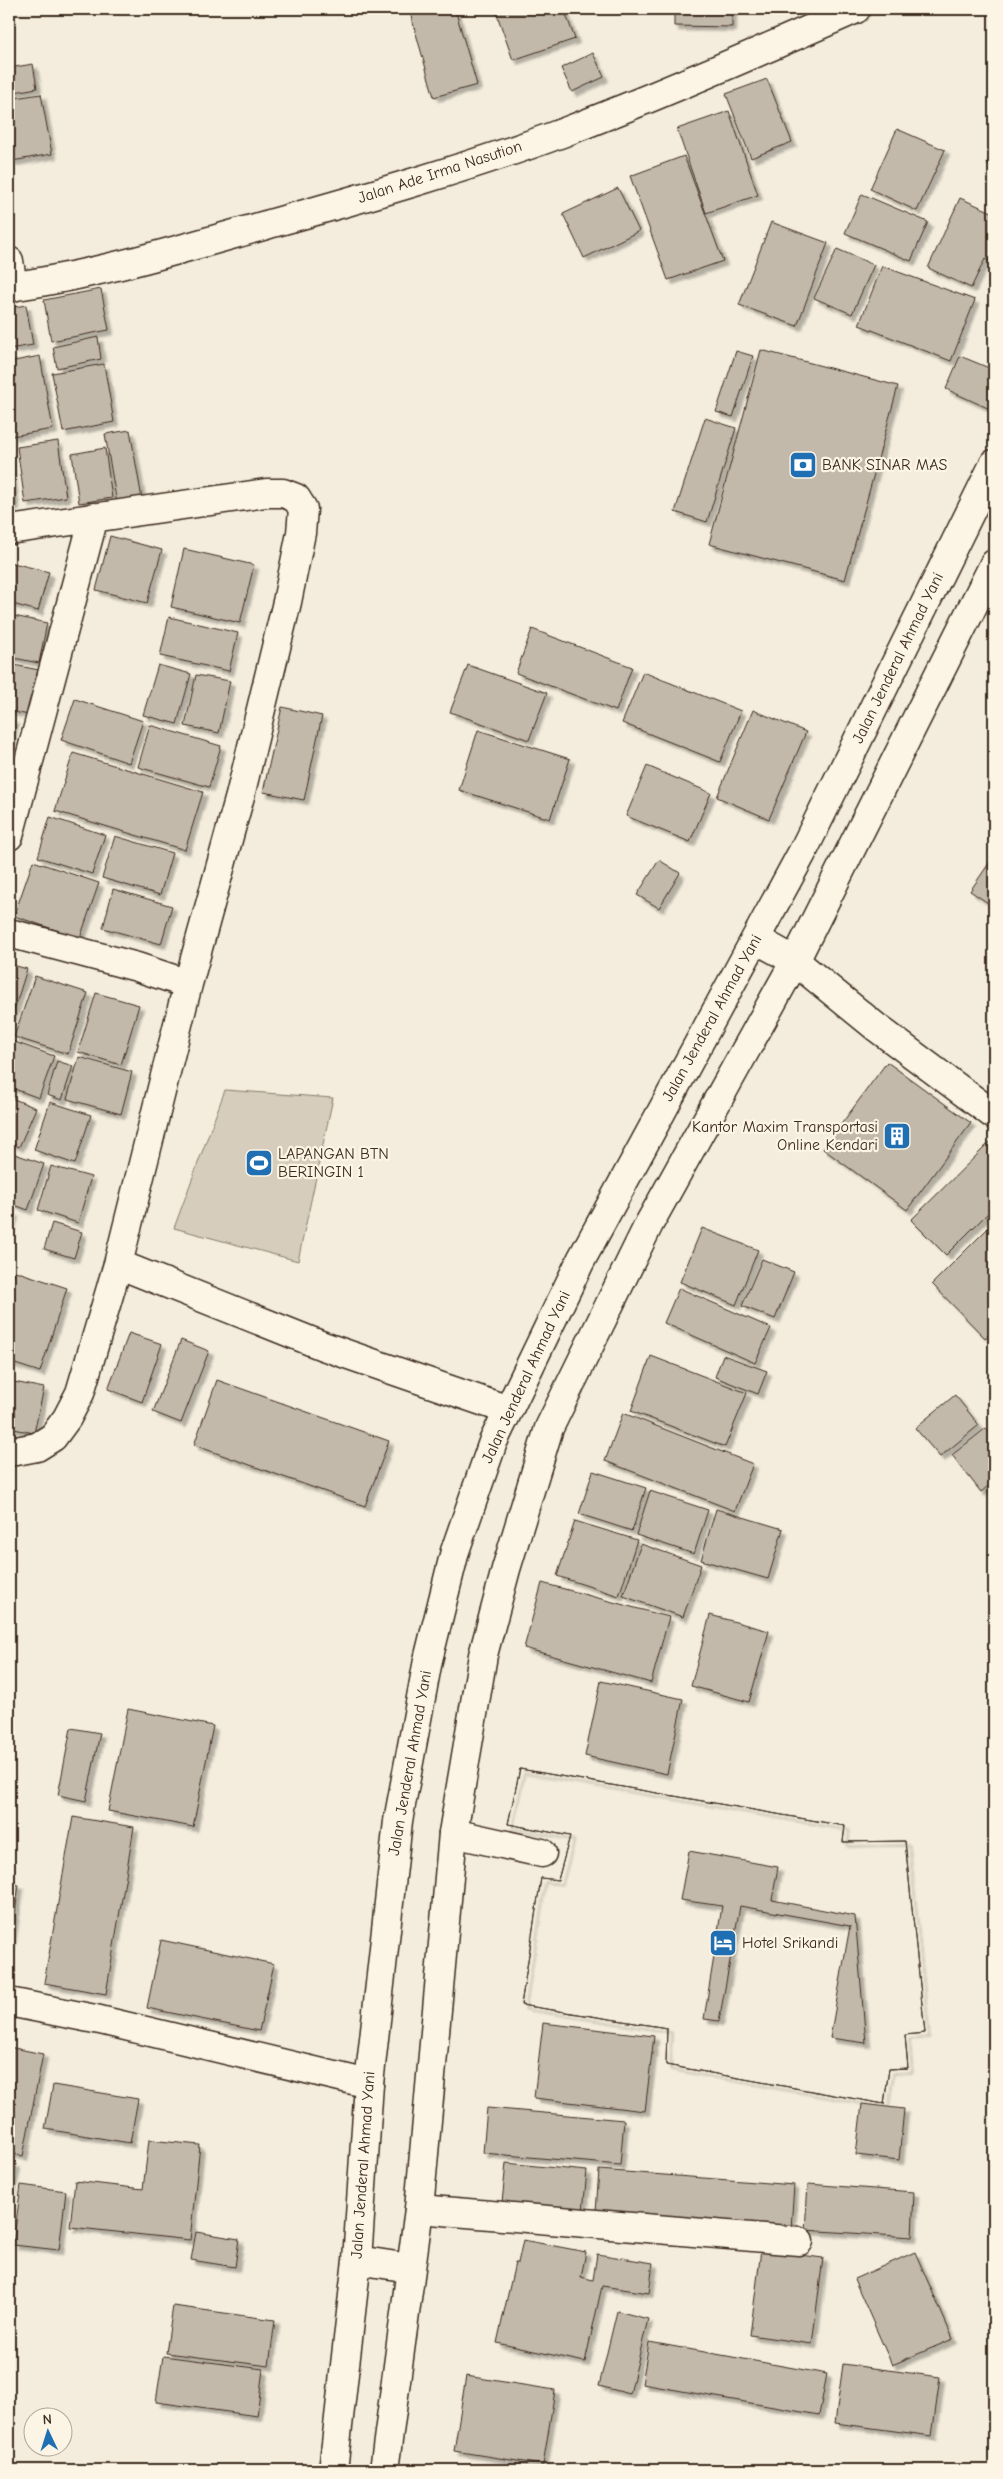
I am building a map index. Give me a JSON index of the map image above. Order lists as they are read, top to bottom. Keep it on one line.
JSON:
{"streets":{"main road":["Jalan Ade Irma Nasution","Jalan Jenderal Ahmad Yani"]},"places":{"bank":["BANK SINAR MAS"],"building":["Kantor Maxim Transportasi Online Kendari"],"sports":["LAPANGAN BTN BERINGIN 1"],"hotel":["Hotel Srikandi"]},"north":"top"}
